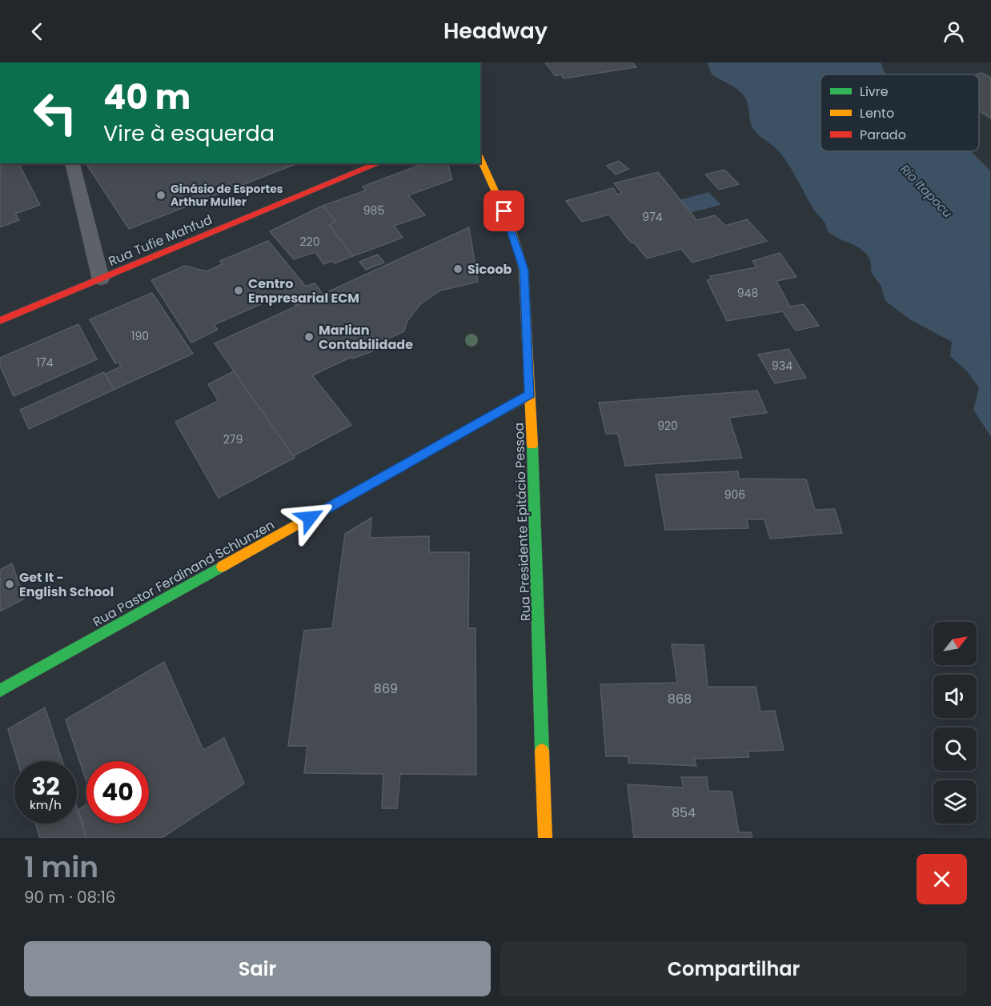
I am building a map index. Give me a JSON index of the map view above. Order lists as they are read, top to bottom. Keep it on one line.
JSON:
{"streets":{"main road":["Rua Tufie Mahfud","Rua Presidente Epitácio Pessoa","Rua Pastor Ferdinand Schlunzen"]},"crossings":[["Rua Presidente Epitácio Pessoa","Rua Pastor Ferdinand Schlunzen"]],"water":["Rio Itapocu"],"places":["Ginásio de Esportes Arthur Muller","Sicoob","Centro Empresarial ECM","Marlian Contabilidade","Get It - English School"],"house_numbers":["985","974","220","948","190","174","934","920","279","906","869","868","854"],"legend":["Livre","Lento","Parado"],"north":"top right","page":{"header":"Headway","turn":["40 m","Vire à esquerda"],"speed":"32 km/h","limit":"40","heading":["1 min","90 m · 08:16"],"buttons":["Sair","Compartilhar"]}}
